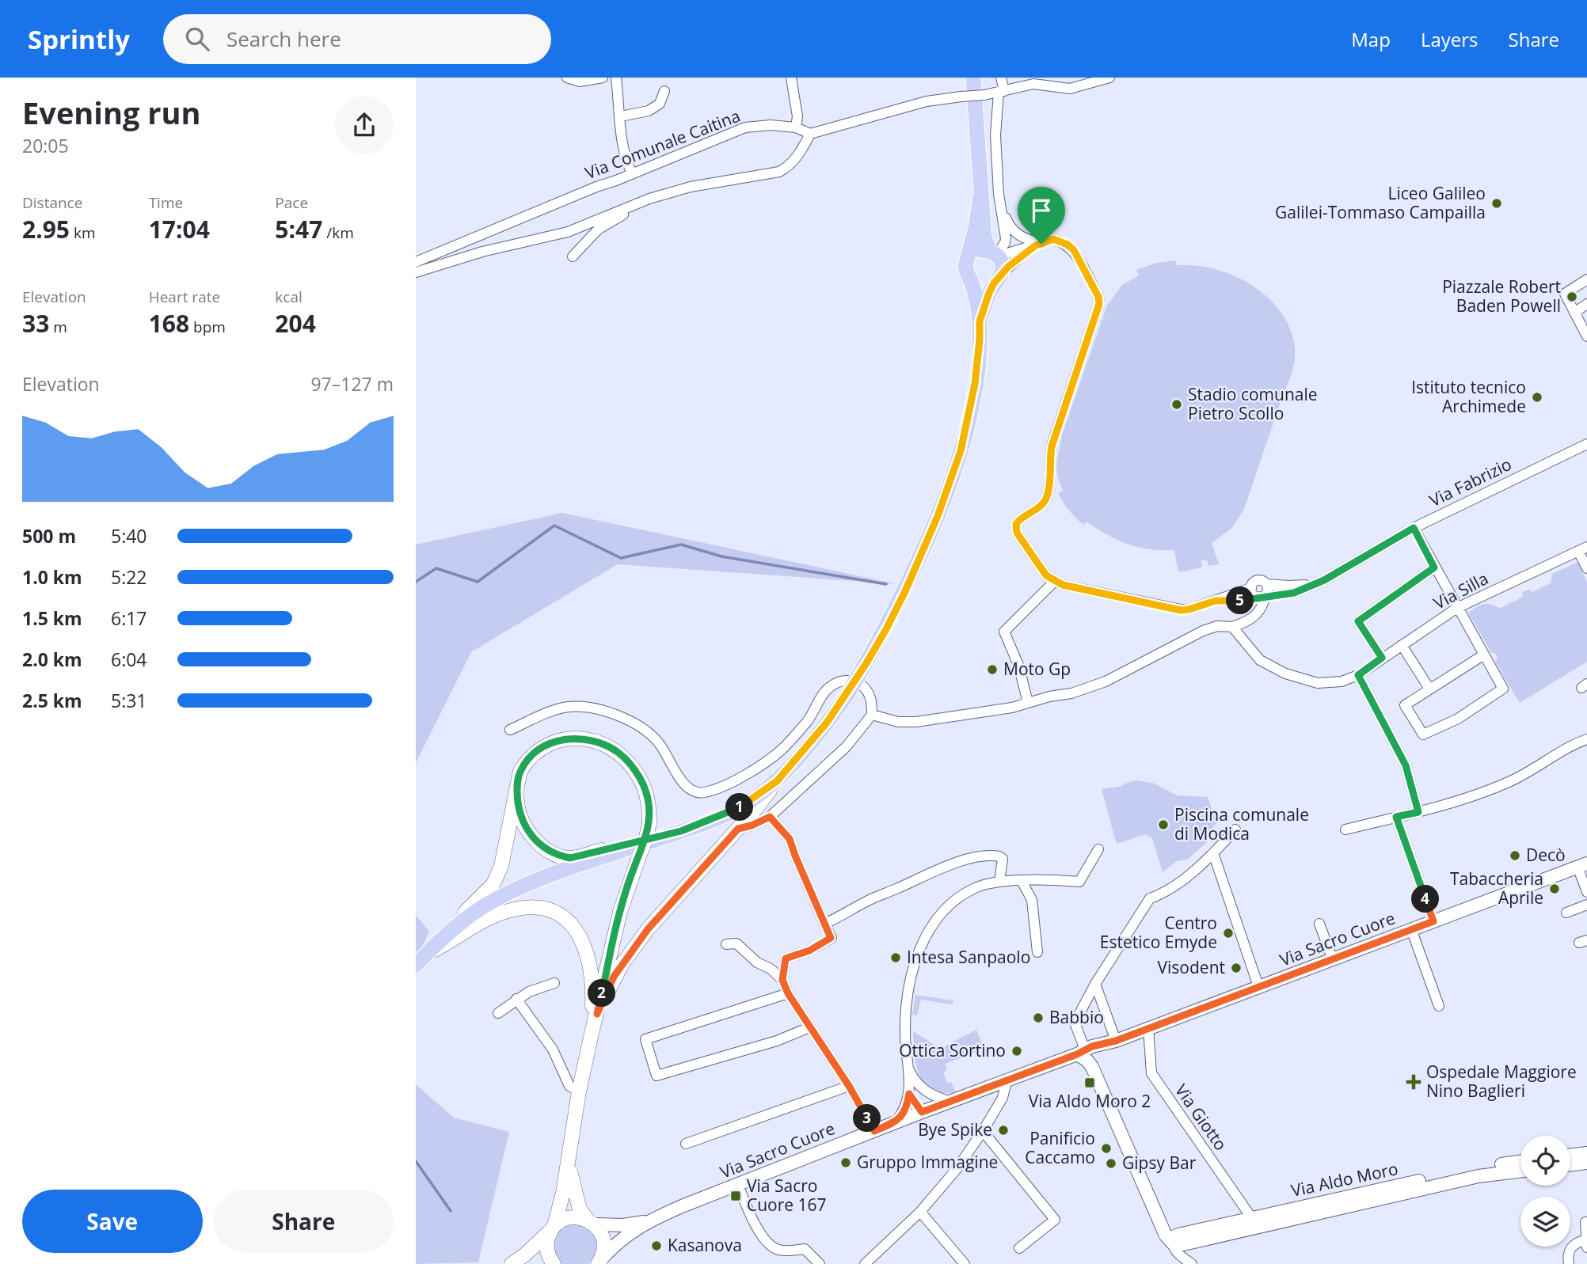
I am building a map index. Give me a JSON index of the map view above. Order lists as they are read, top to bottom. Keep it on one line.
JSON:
{"streets":{"street":["Via Comunale Caitina","Via Fabrizio","Via Silla","Via Sacro Cuore","Via Giotto","Via Aldo Moro"]},"crossings":[["Via Sacro Cuore","Via Giotto"],["Via Giotto","Via Aldo Moro"]],"places":{"other":["Liceo Galileo Galilei-Tommaso Campailla","Piazzale Robert Baden Powell","Istituto tecnico Archimede","Stadio comunale Pietro Scollo","Moto Gp","Piscina comunale di Modica","Decò","Tabaccheria Aprile","Centro Estetico Emyde","Intesa Sanpaolo","Visodent","Babbio","Ottica Sortino","Bye Spike","Panificio Caccamo","Gruppo Immagine","Gipsy Bar","Kasanova"],"health":["Ospedale Maggiore Nino Baglieri"],"transit":["Via Aldo Moro 2","Via Sacro Cuore 167"]},"page":{"header":"Sprintly","search":"Search here","nav":["Map","Layers","Share"],"heading":["Evening run","20:05"],"stats":[["Distance","2.95 km"],["Time","17:04"],["Pace","5:47 /km"],["Elevation","33 m"],["Heart rate","168 bpm"],["kcal","204"]],"chart":["Elevation","97–127 m"],"list":[{"name":"500 m","note":"5:40"},{"name":"1.0 km","note":"5:22"},{"name":"1.5 km","note":"6:17"},{"name":"2.0 km","note":"6:04"},{"name":"2.5 km","note":"5:31"}],"pins":["5","1","4","2","3"],"buttons":["Save","Share"]}}
